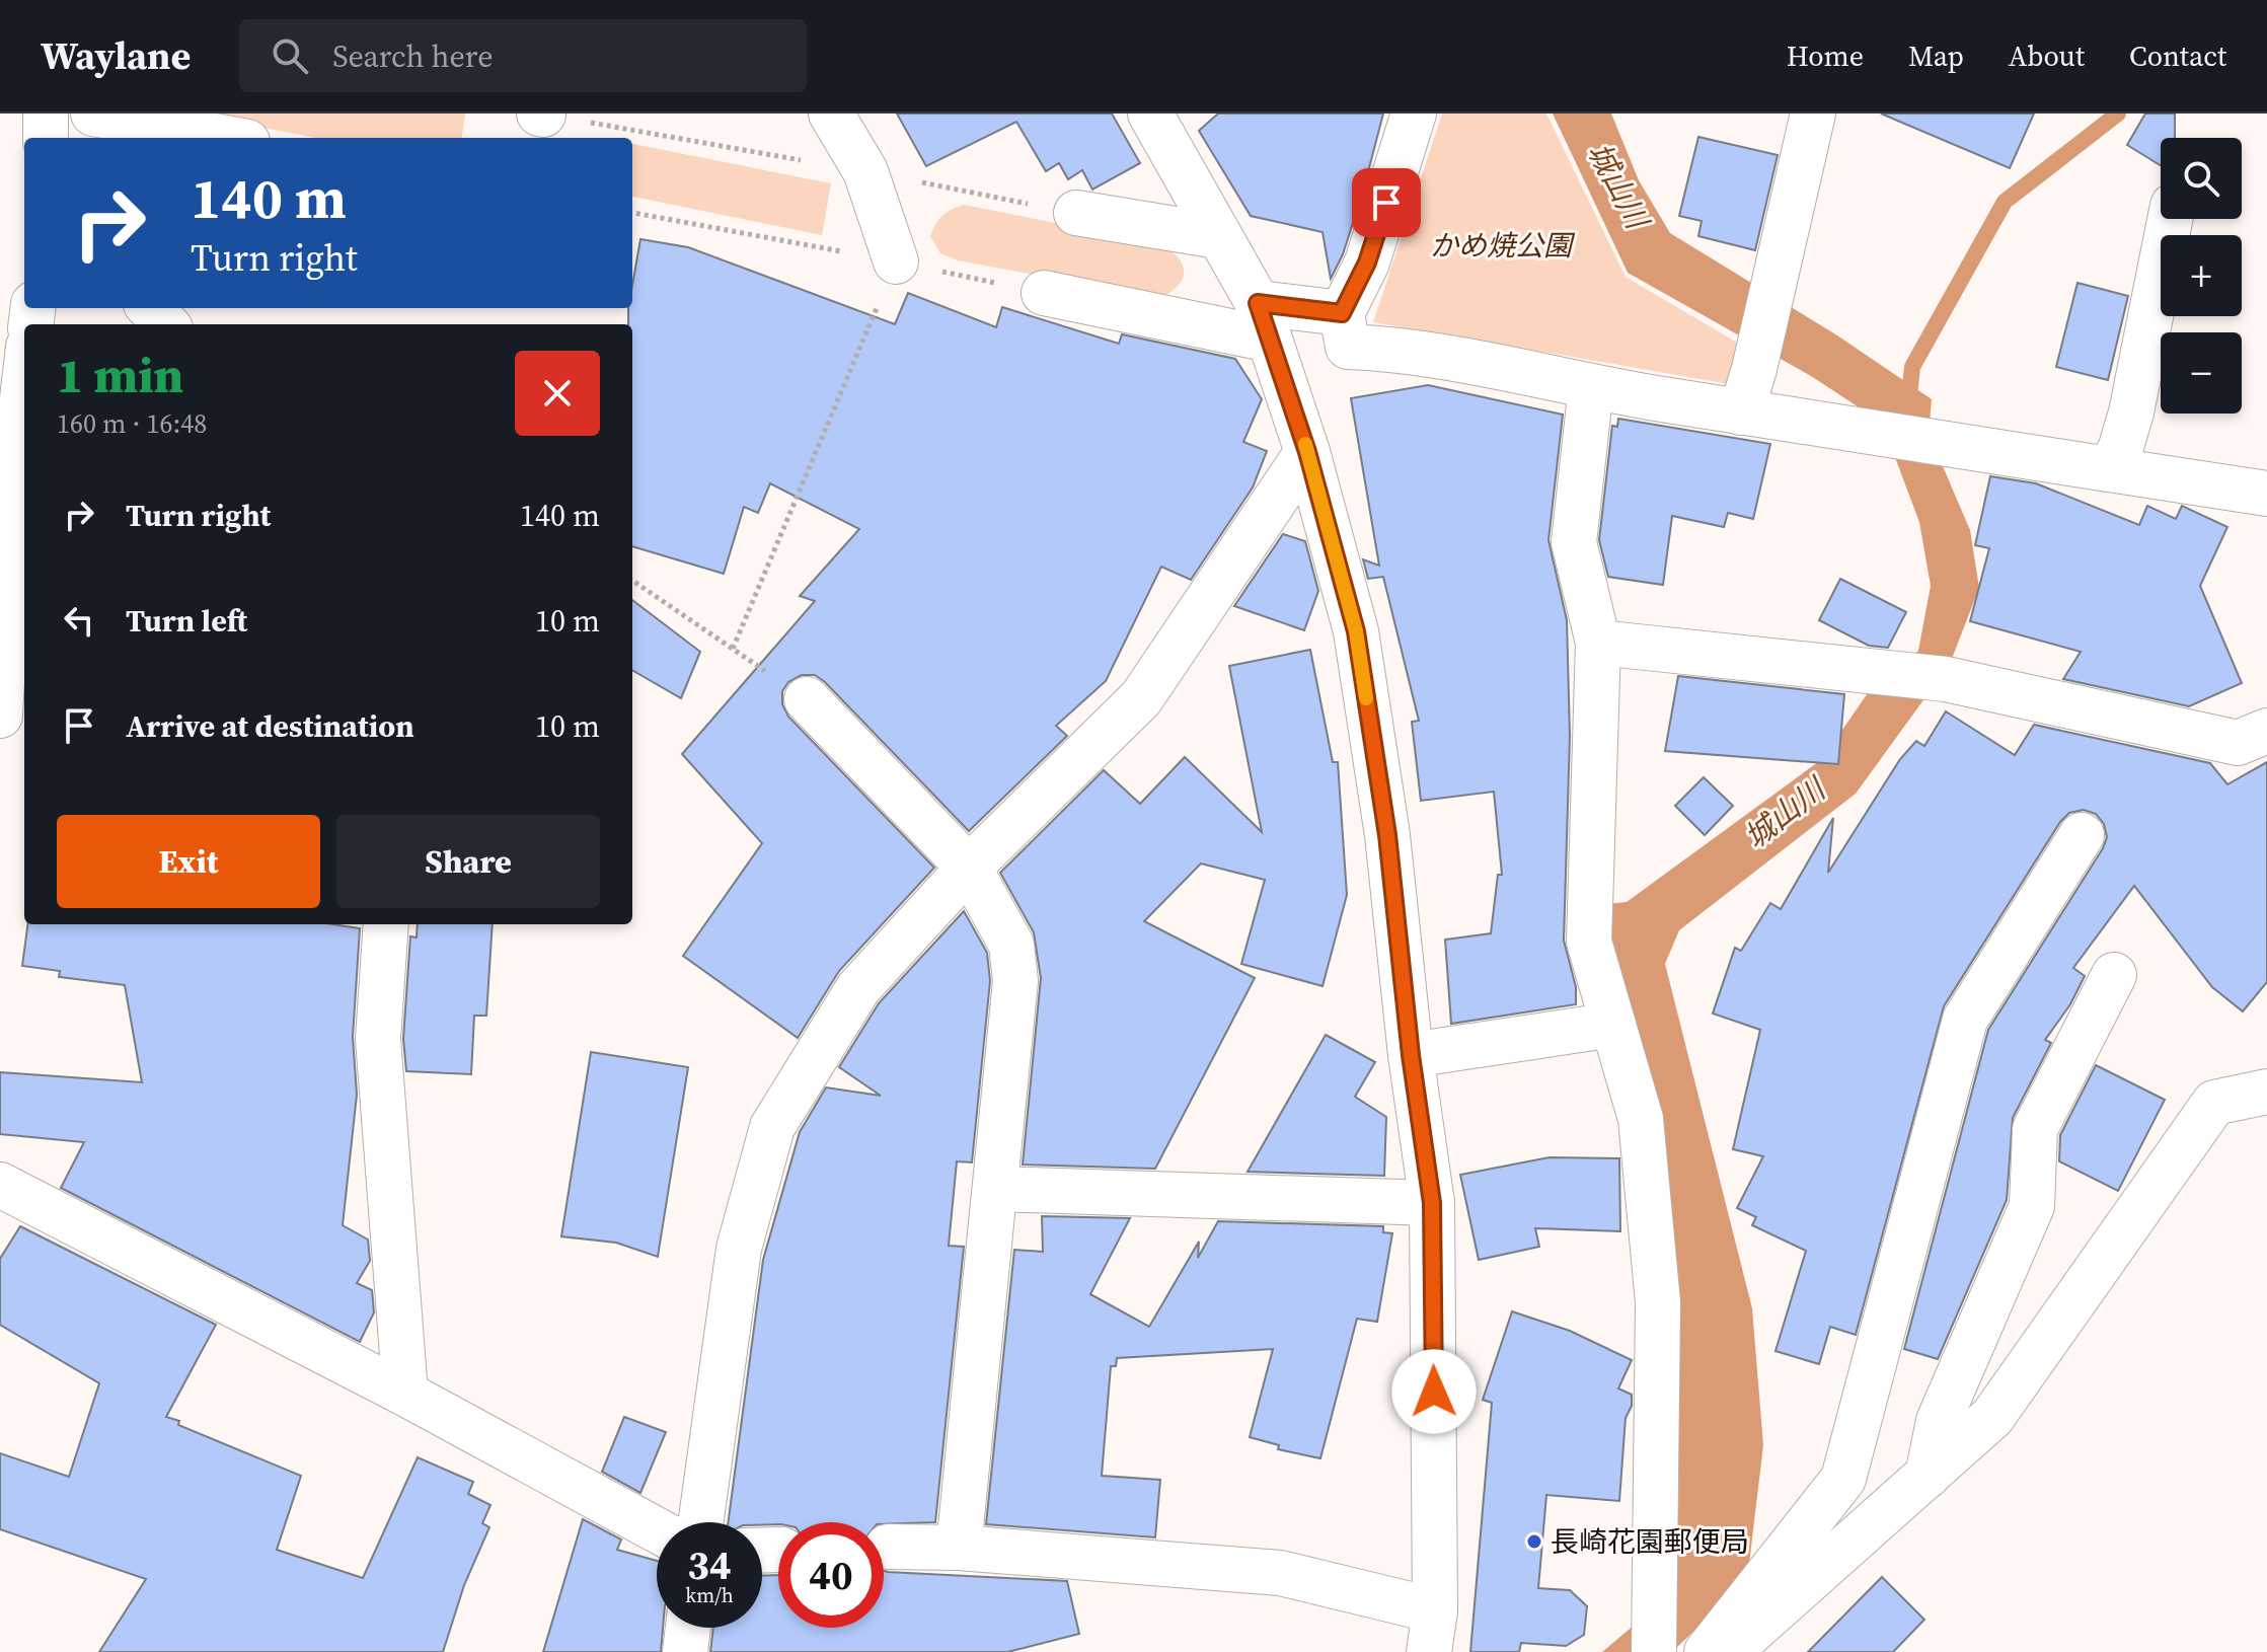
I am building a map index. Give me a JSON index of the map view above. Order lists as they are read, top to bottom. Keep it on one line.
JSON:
{"water":["城山川"],"parks":["かめ焼公園"],"places":["長崎花園郵便局"],"page":{"header":"Waylane","search":"Search here","nav":["Home","Map","About","Contact"],"map_buttons":["+","−"],"turn":["140 m","Turn right"],"heading":["1 min","160 m · 16:48"],"list":[{"name":"Turn right","value":"140 m"},{"name":"Turn left","value":"10 m"},{"name":"Arrive at destination","value":"10 m"}],"buttons":["Exit","Share"],"speed":"34 km/h","limit":"40"}}
